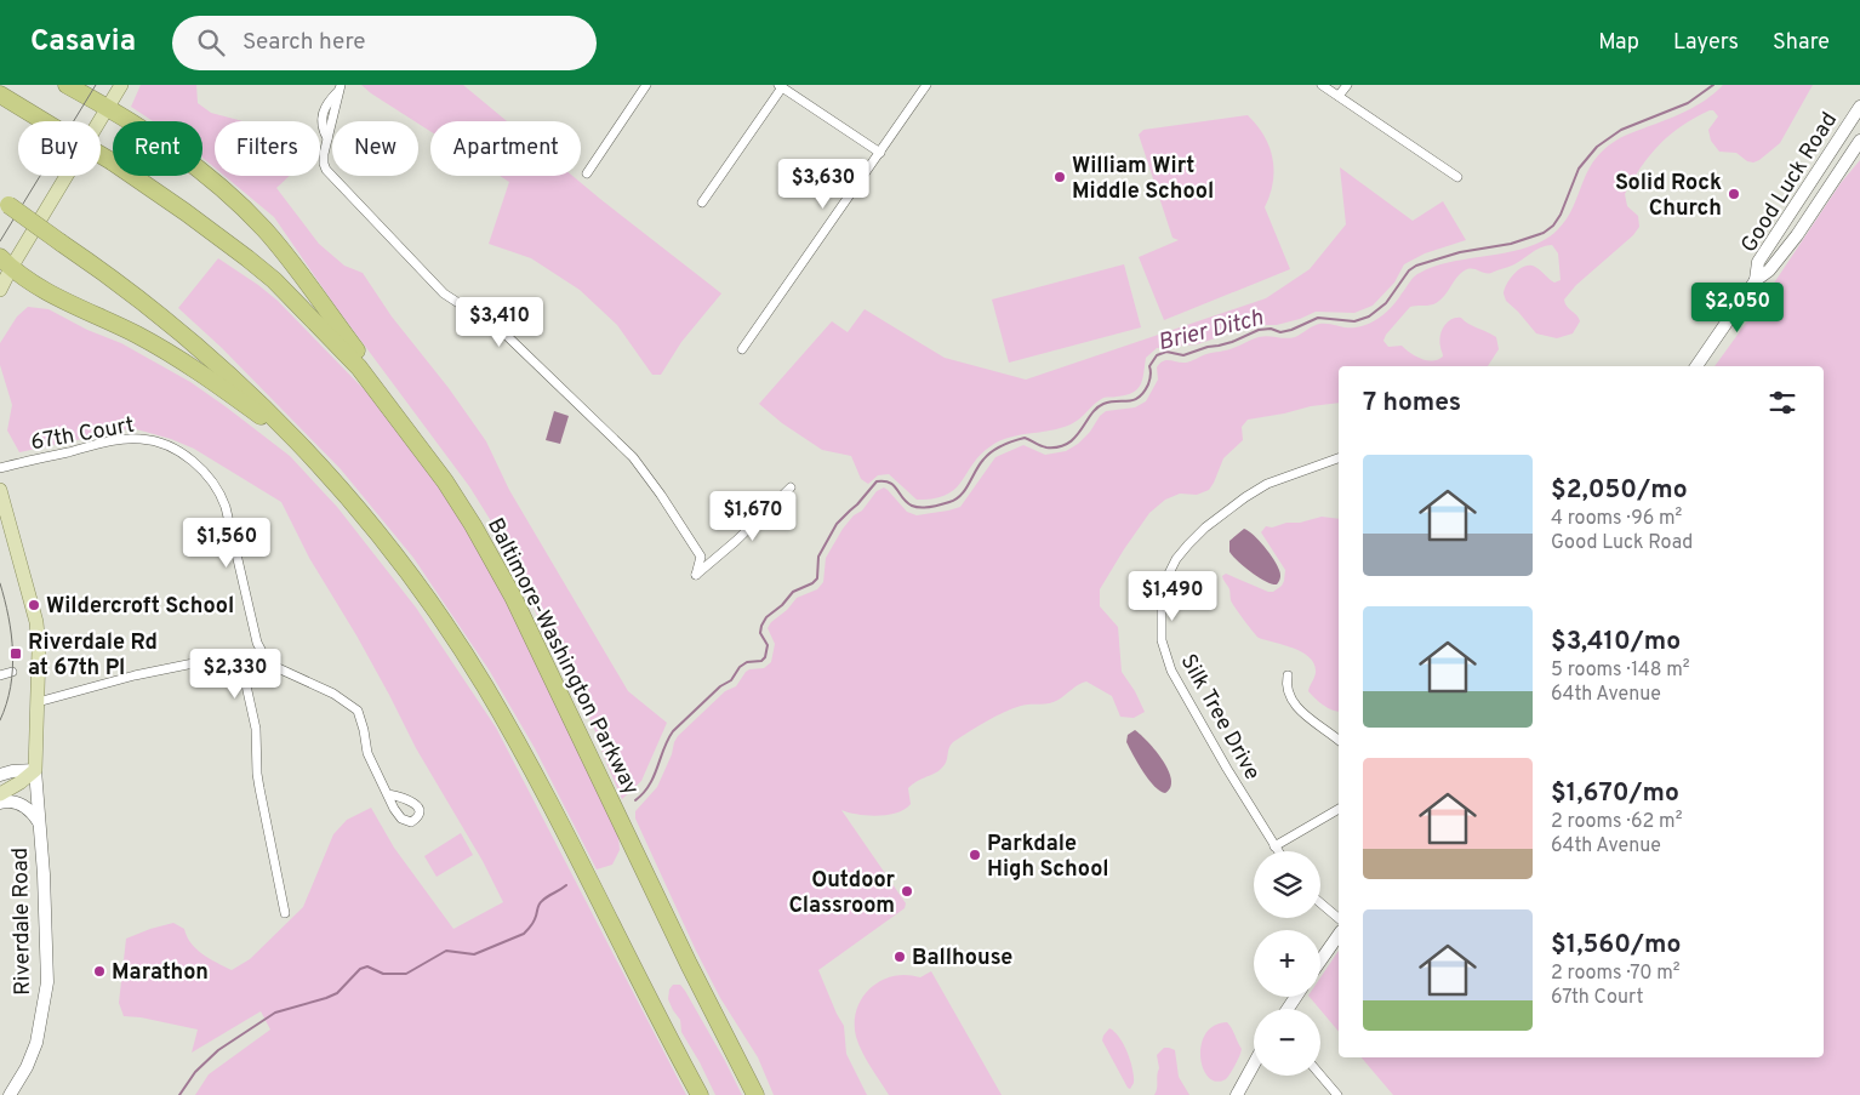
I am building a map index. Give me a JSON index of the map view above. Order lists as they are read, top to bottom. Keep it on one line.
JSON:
{"streets":{"highway":["Baltimore-Washington Parkway"],"main road":["Good Luck Road","Riverdale Road"],"street":["67th Court","Silk Tree Drive"]},"water":["Brier Ditch"],"places":{"other":["William Wirt Middle School","Solid Rock Church","Wildercroft School","Parkdale High School","Outdoor Classroom","Ballhouse","Marathon"],"transit":["Riverdale Rd at 67th Pl"]},"page":{"header":"Casavia","search":"Search here","nav":["Map","Layers","Share"],"chip":["Buy","Rent","Filters","New","Apartment"],"price":["$3,630","$2,050","$3,410","$1,670","$1,560","$1,490","$2,330"],"heading":"7 homes","list":[{"name":"$2,050/mo","note":"4 rooms · 96 m² · Good Luck Road"},{"name":"$3,410/mo","note":"5 rooms · 148 m² · 64th Avenue"},{"name":"$1,670/mo","note":"2 rooms · 62 m² · 64th Avenue"},{"name":"$1,560/mo","note":"2 rooms · 70 m² · 67th Court"}],"map_buttons":["+","−"]}}
